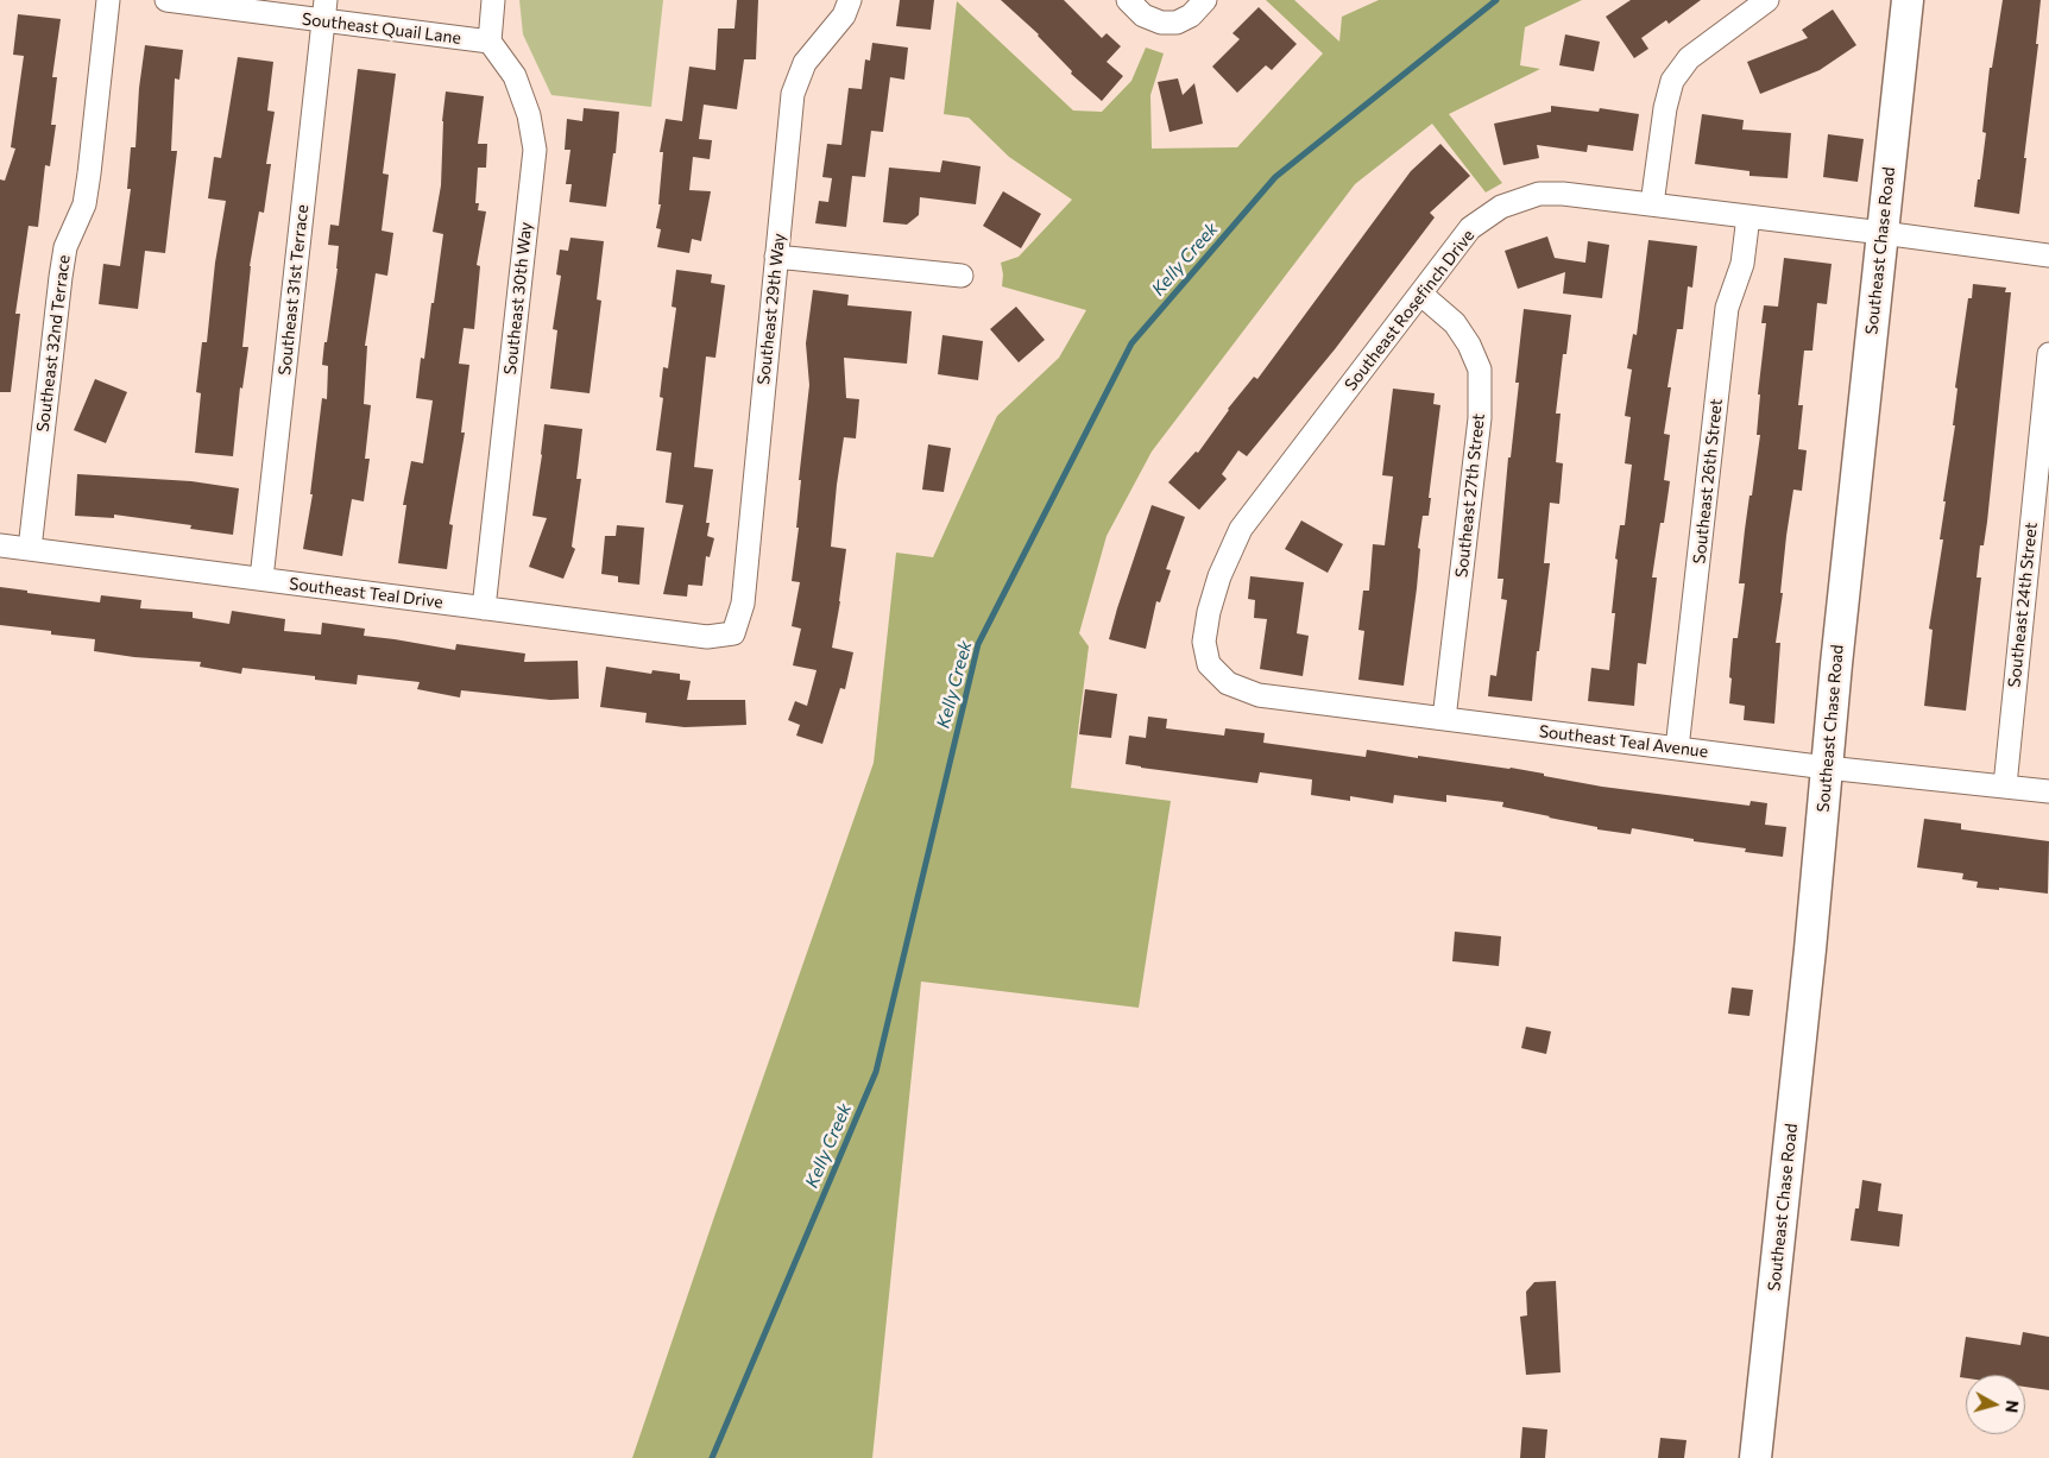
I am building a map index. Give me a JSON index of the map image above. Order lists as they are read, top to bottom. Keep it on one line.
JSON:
{"streets":{"street":["Southeast Quail Lane","Southeast Chase Road","Southeast 31st Terrace","Southeast 30th Way","Southeast 29th Way","Southeast Rosefinch Drive","Southeast 32nd Terrace","Southeast 26th Street","Southeast 27th Street","Southeast Teal Drive","Southeast 24th Street","Southeast Teal Avenue"]},"crossings":[["Southeast Quail Lane","Southeast 31st Terrace"],["Southeast Quail Lane","Southeast 30th Way"],["Southeast Chase Road","Southeast Rosefinch Drive"],["Southeast Chase Road","Southeast Teal Avenue"],["Southeast 31st Terrace","Southeast Teal Drive"],["Southeast 30th Way","Southeast Teal Drive"],["Southeast 29th Way","Southeast Teal Drive"],["Southeast Rosefinch Drive","Southeast 26th Street"],["Southeast Rosefinch Drive","Southeast 27th Street"],["Southeast Rosefinch Drive","Southeast Teal Avenue"],["Southeast 32nd Terrace","Southeast Teal Drive"],["Southeast 26th Street","Southeast Teal Avenue"],["Southeast 27th Street","Southeast Teal Avenue"],["Southeast 24th Street","Southeast Teal Avenue"]],"water":["Kelly Creek"],"north":"right"}
